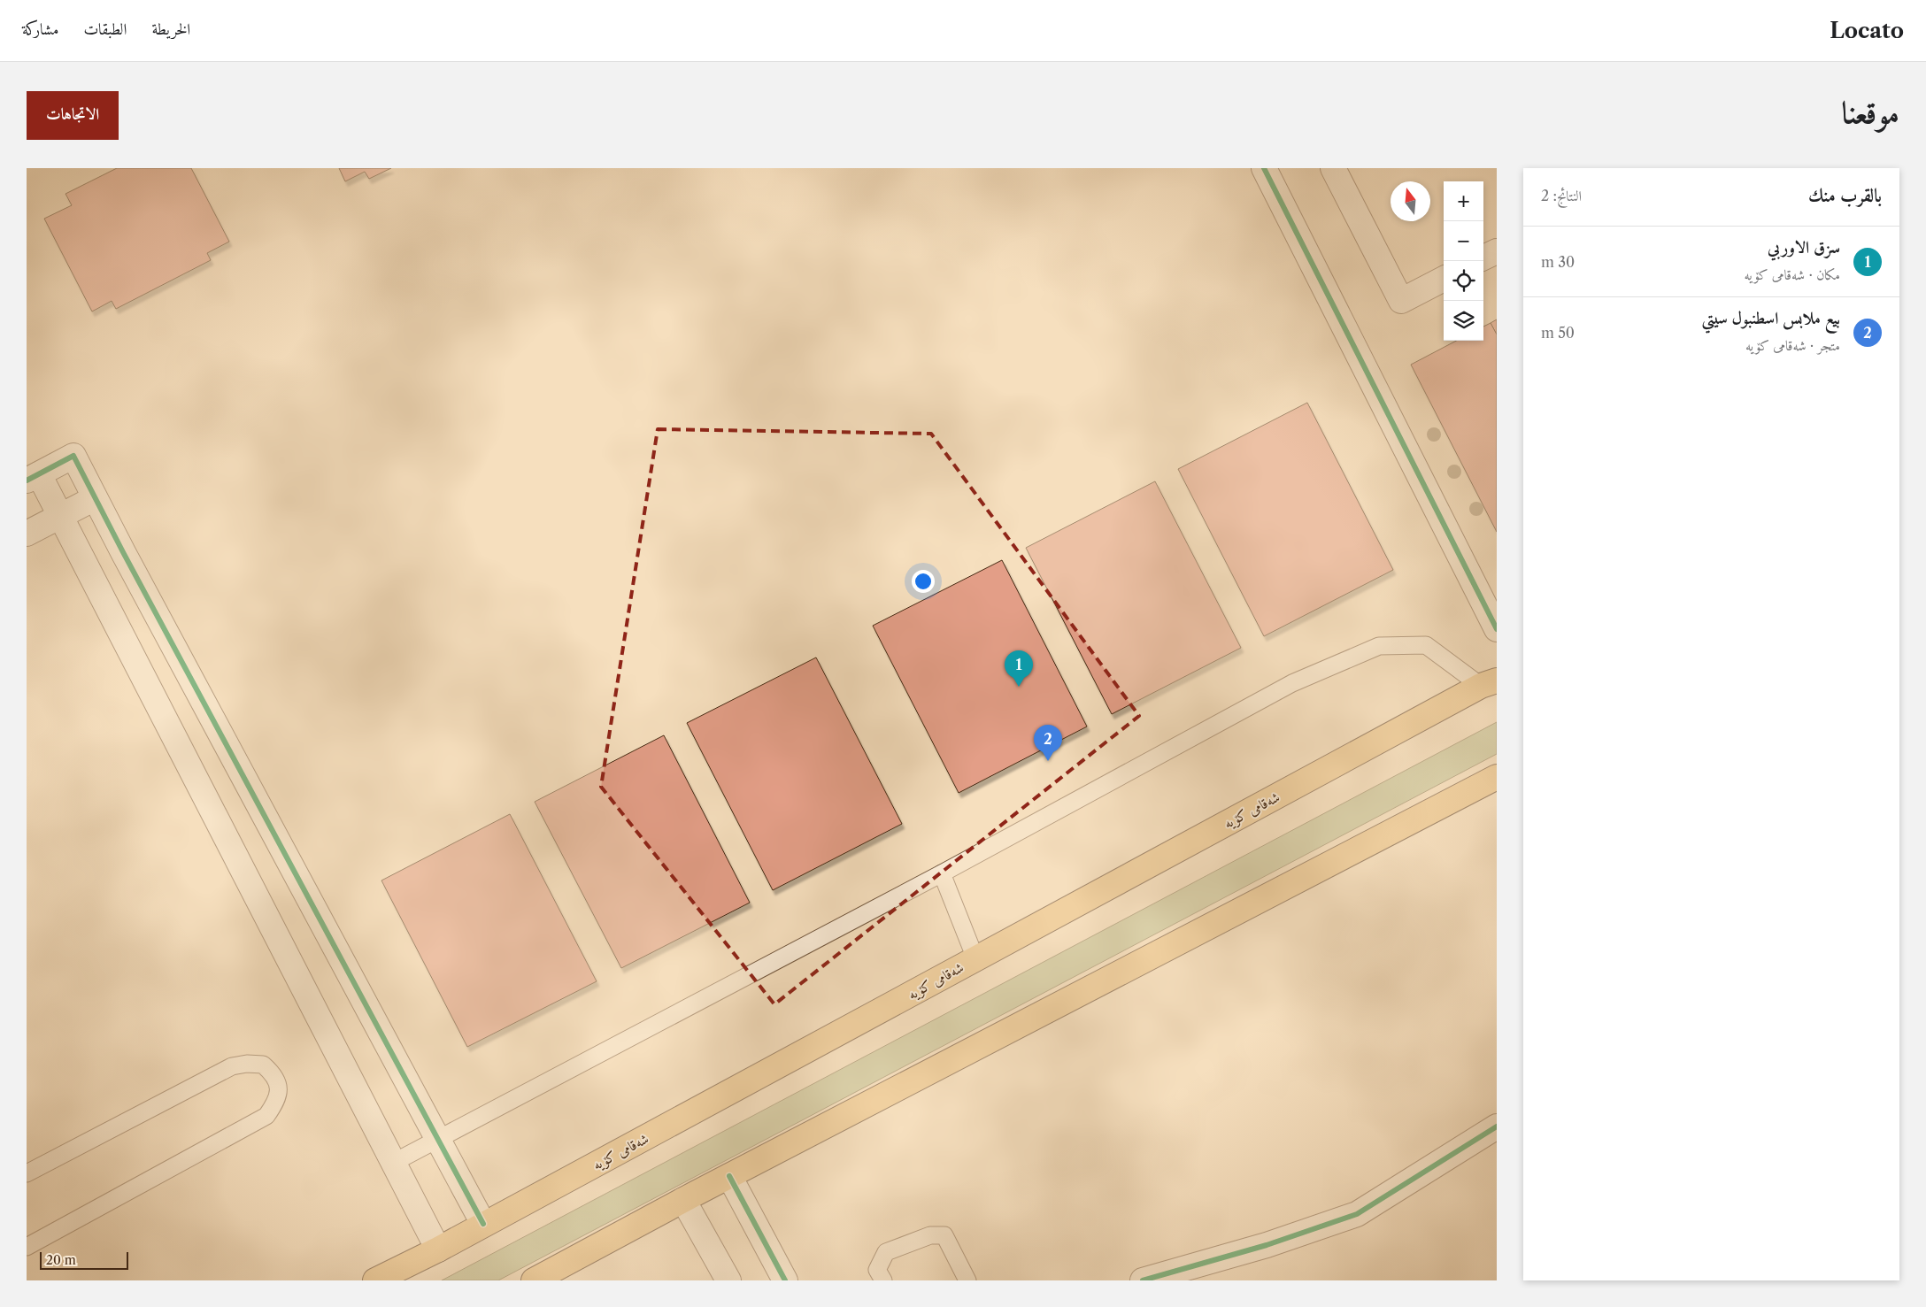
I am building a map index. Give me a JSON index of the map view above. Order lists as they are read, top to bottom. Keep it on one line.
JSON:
{"streets":{"highway":["شەقامی کۆیە"]},"scale_bar":"20 m","north":"top","page":{"header":"Locato","nav":["الخريطة","الطبقات","مشاركة"],"title":"موقعنا","buttons":"الاتجاهات","heading":["بالقرب منك","النتائج: 2"],"map_buttons":["+","−"],"list":[{"mark":"1","name":"سزق الاوربي","note":"مكان · شەقامی کۆیە","value":"30 m"},{"mark":"2","name":"بيع ملابس اسطنبول سيتي","note":"متجر · شەقامی کۆیە","value":"50 m"}],"pins":["1","2"],"scale":"20 m"}}
